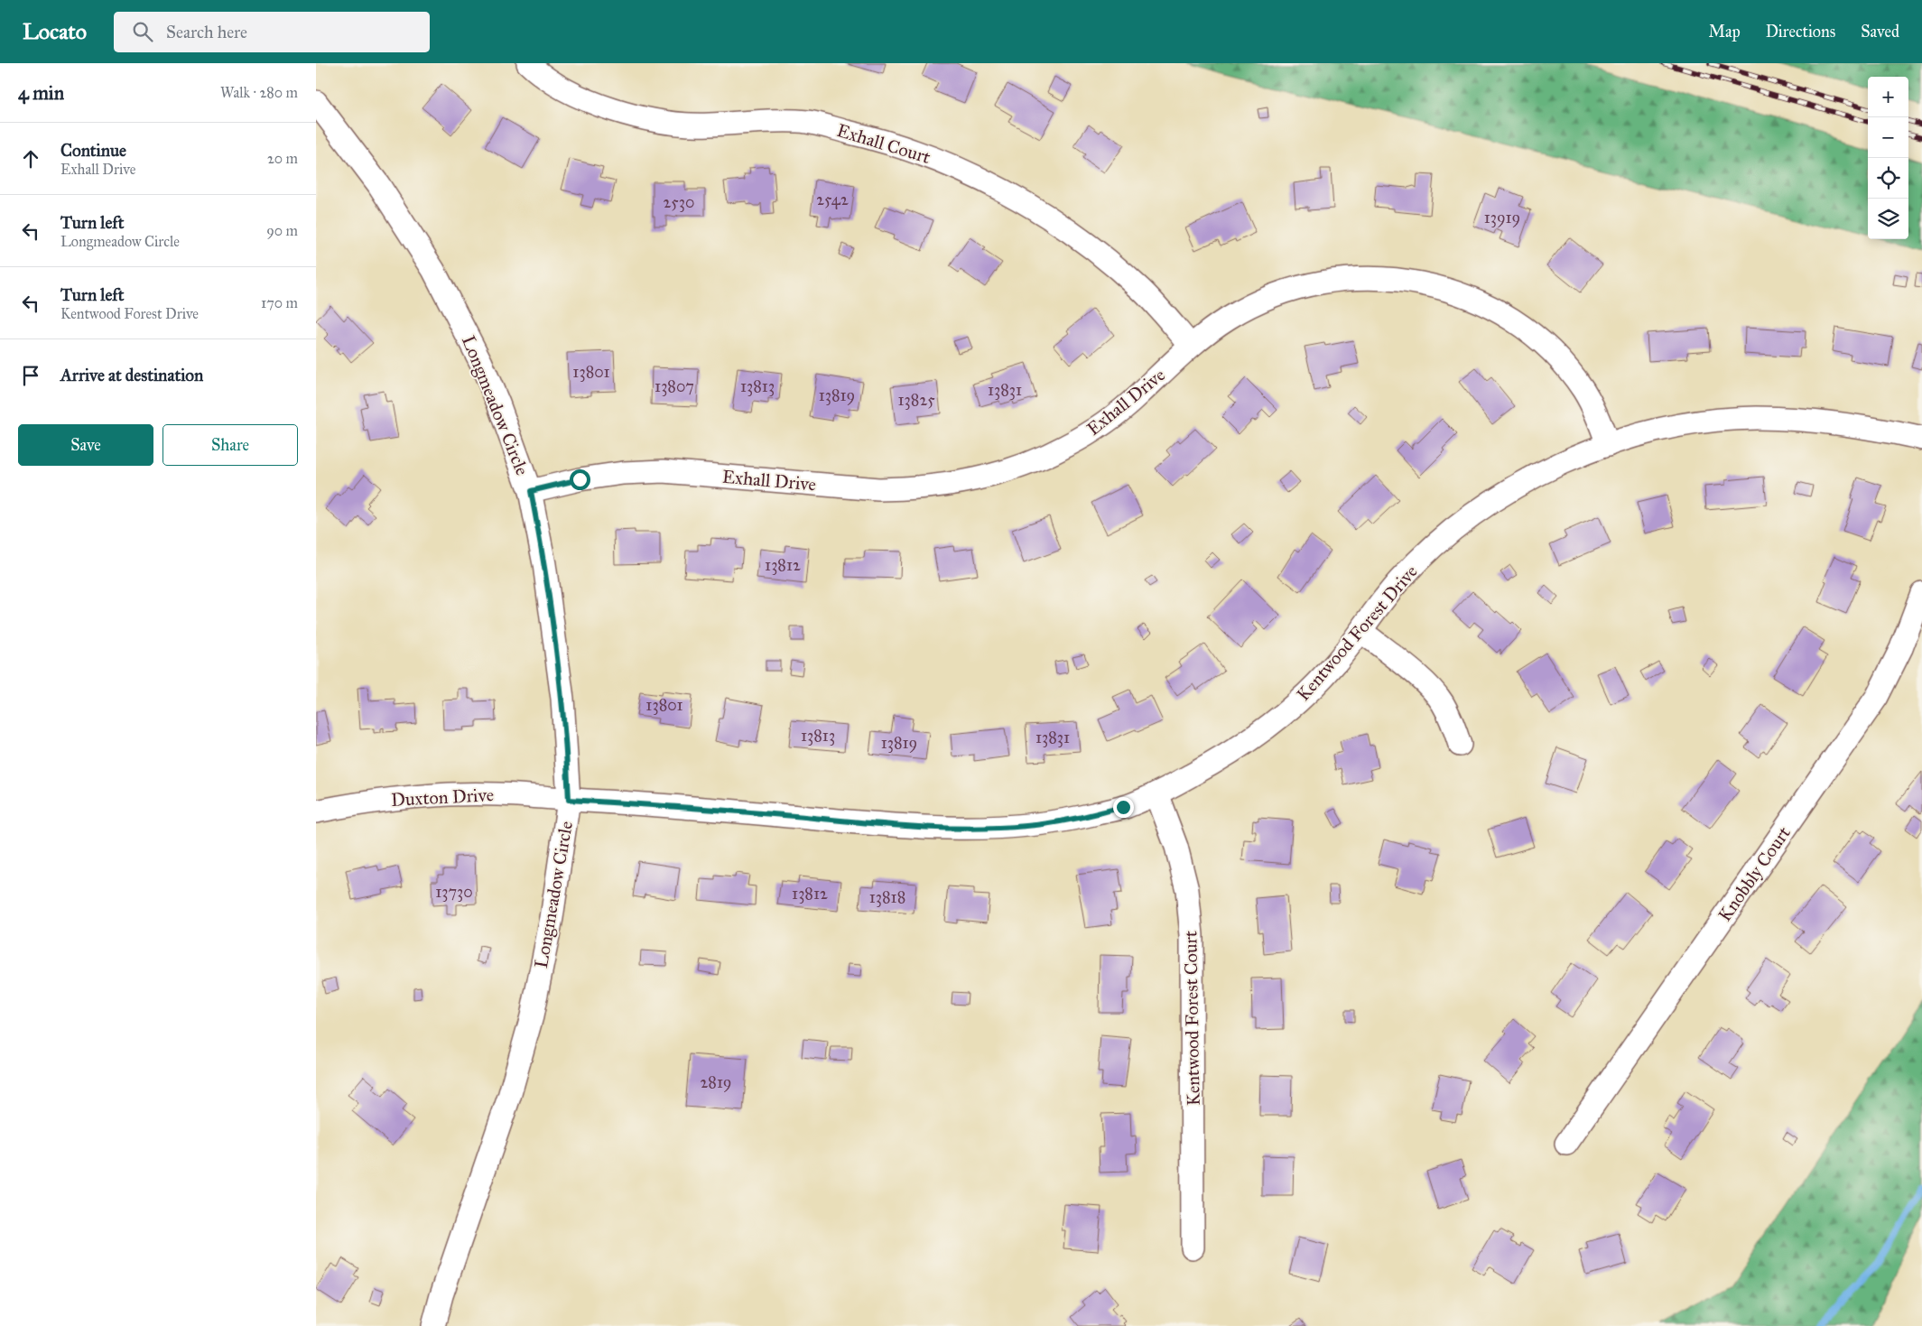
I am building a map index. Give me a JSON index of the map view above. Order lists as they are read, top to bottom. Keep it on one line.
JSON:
{"streets":{"street":["Exhall Court","Exhall Drive","Longmeadow Circle","Kentwood Forest Drive","Duxton Drive","Knobbly Court","Kentwood Forest Court"]},"crossings":[["Exhall Court","Exhall Drive"],["Exhall Drive","Longmeadow Circle"],["Exhall Drive","Kentwood Forest Drive"],["Longmeadow Circle","Kentwood Forest Drive"],["Longmeadow Circle","Duxton Drive"],["Kentwood Forest Drive","Duxton Drive"],["Kentwood Forest Drive","Kentwood Forest Court"]],"house_numbers":["2542","2530","13919","13801","13807","13813","13831","13819","13825","13812","13801","13813","13831","13819","13730","13812","13818","2819"],"page":{"header":"Locato","search":"Search here","nav":["Map","Directions","Saved"],"heading":["4 min","Walk · 280 m"],"map_buttons":["+","−"],"list":[["Continue","Exhall Drive","20 m"],["Turn left","Longmeadow Circle","90 m"],["Turn left","Kentwood Forest Drive","170 m"],"Arrive at destination"],"buttons":["Save","Share"]}}
